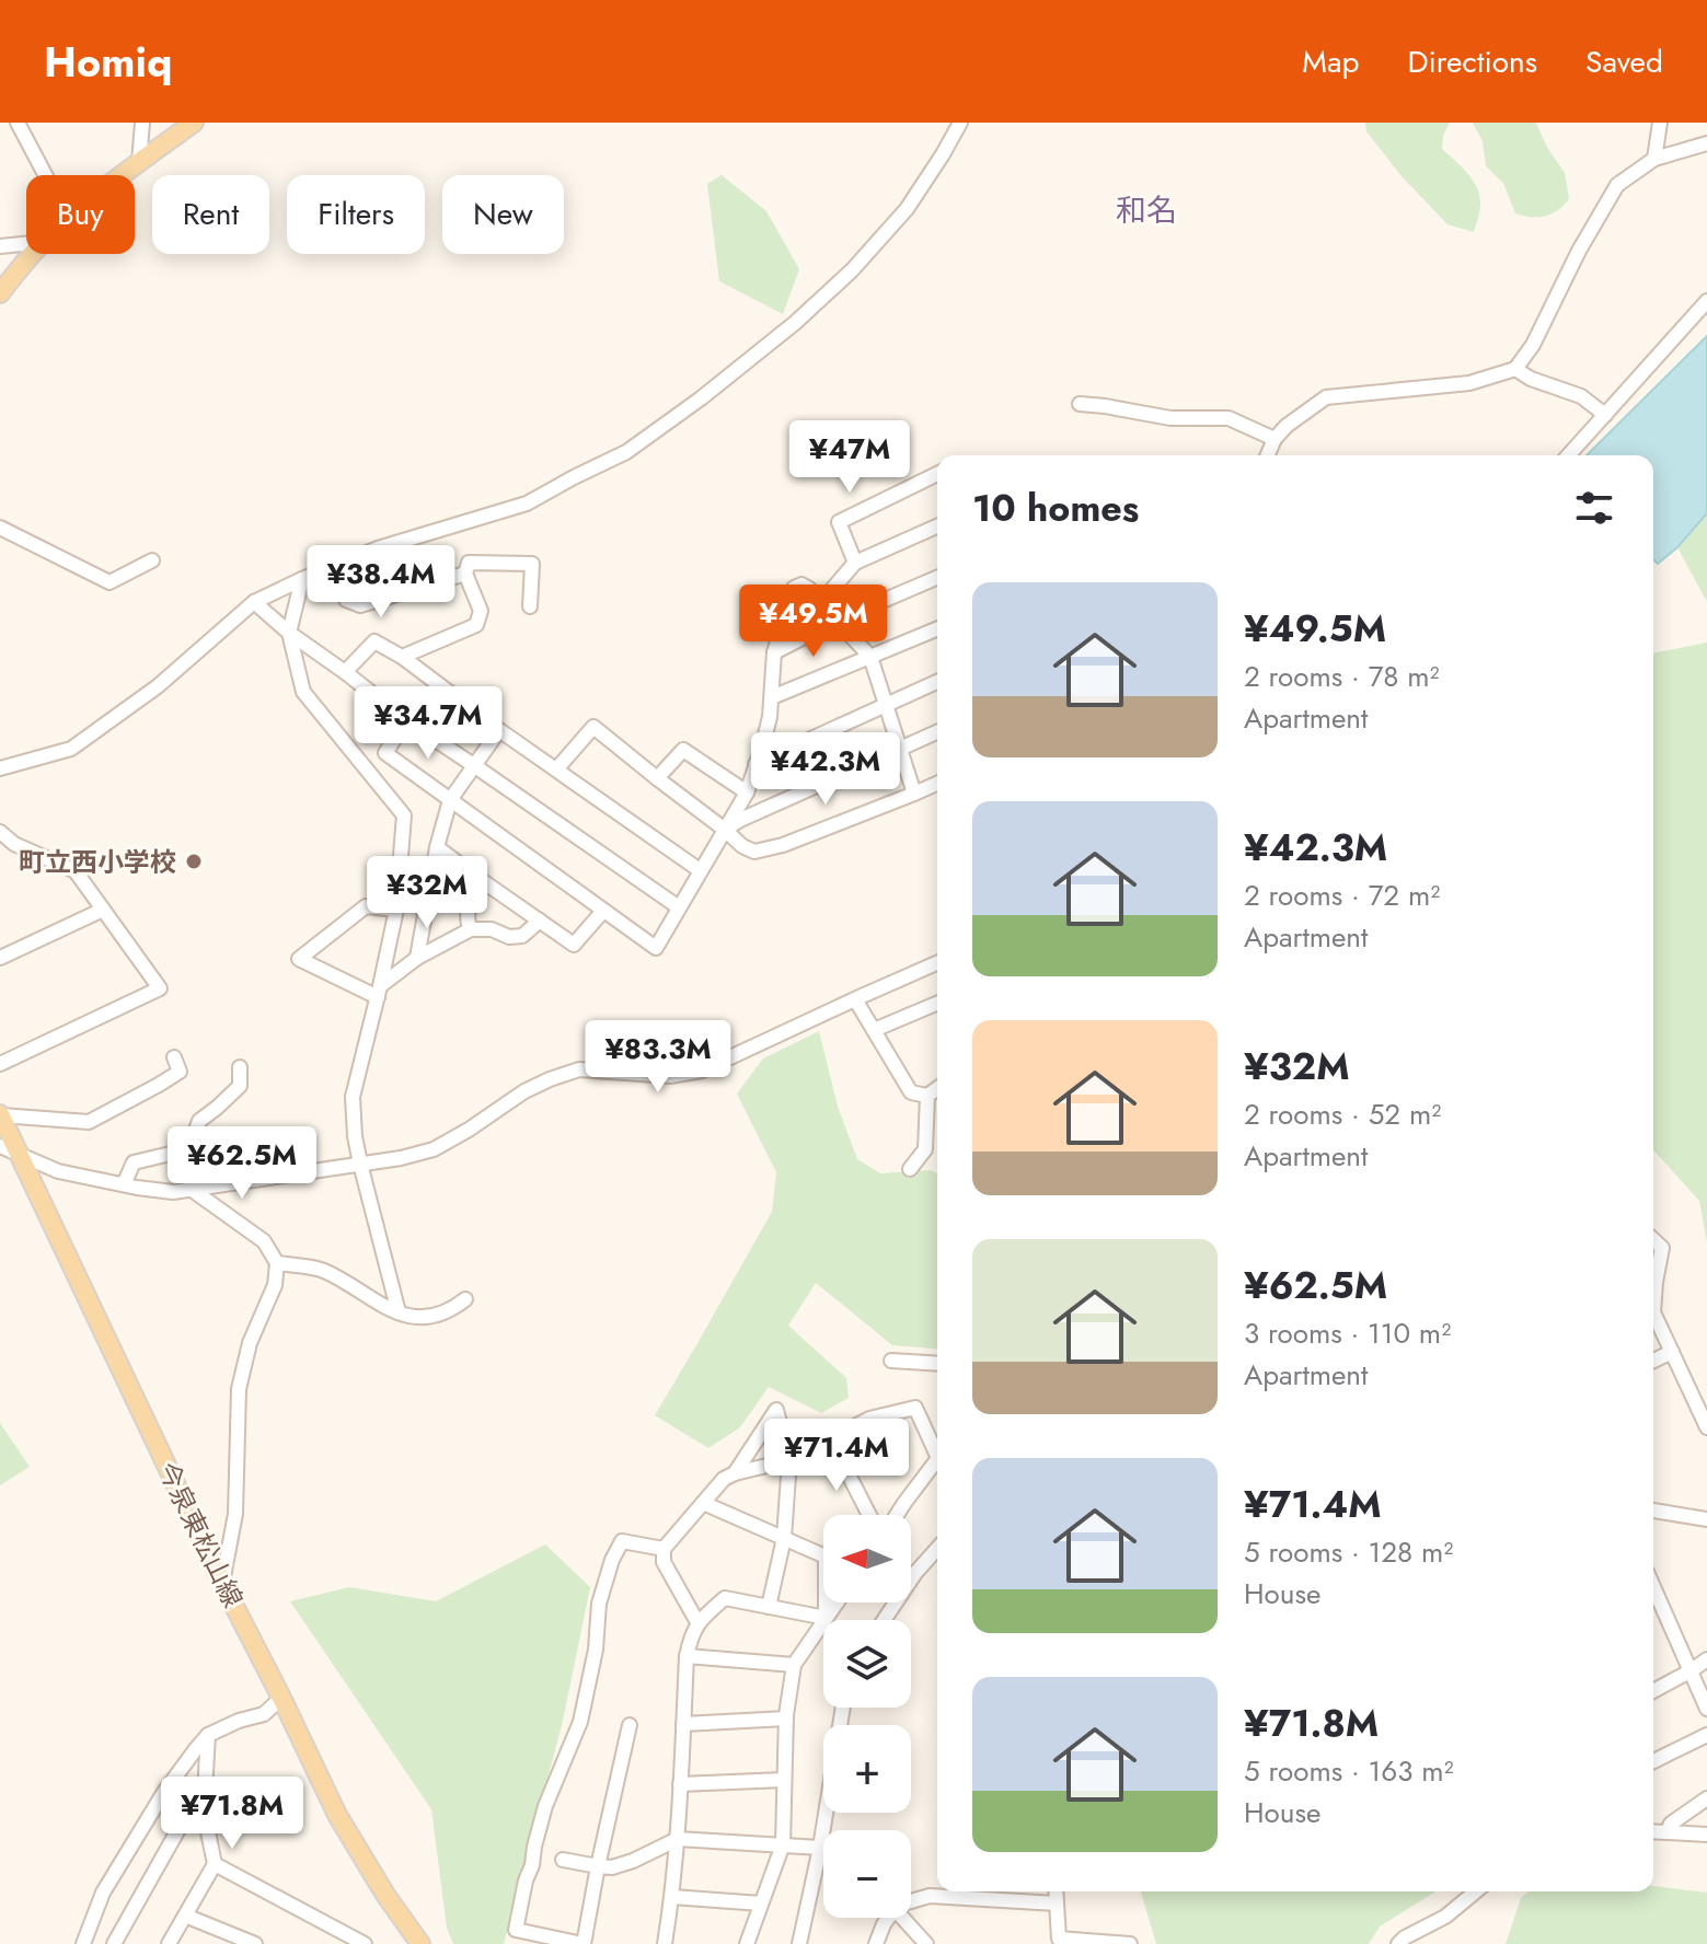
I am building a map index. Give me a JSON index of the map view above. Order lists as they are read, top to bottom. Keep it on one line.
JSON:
{"streets":{"main road":["今泉東松山線"]},"districts":["和名"],"places":["町立西小学校"],"north":"left","page":{"header":"Homiq","nav":["Map","Directions","Saved"],"chip":["Buy","Rent","Filters","New"],"price":["¥47M","¥38.4M","¥49.5M","¥34.7M","¥42.3M","¥32M","¥83.3M","¥62.5M","¥71.4M","¥71.8M"],"heading":"10 homes","list":[{"name":"¥49.5M","note":"2 rooms · 78 m² · Apartment"},{"name":"¥42.3M","note":"2 rooms · 72 m² · Apartment"},{"name":"¥32M","note":"2 rooms · 52 m² · Apartment"},{"name":"¥62.5M","note":"3 rooms · 110 m² · Apartment"},{"name":"¥71.4M","note":"5 rooms · 128 m² · House"},{"name":"¥71.8M","note":"5 rooms · 163 m² · House"}],"map_buttons":["+","−"]}}
